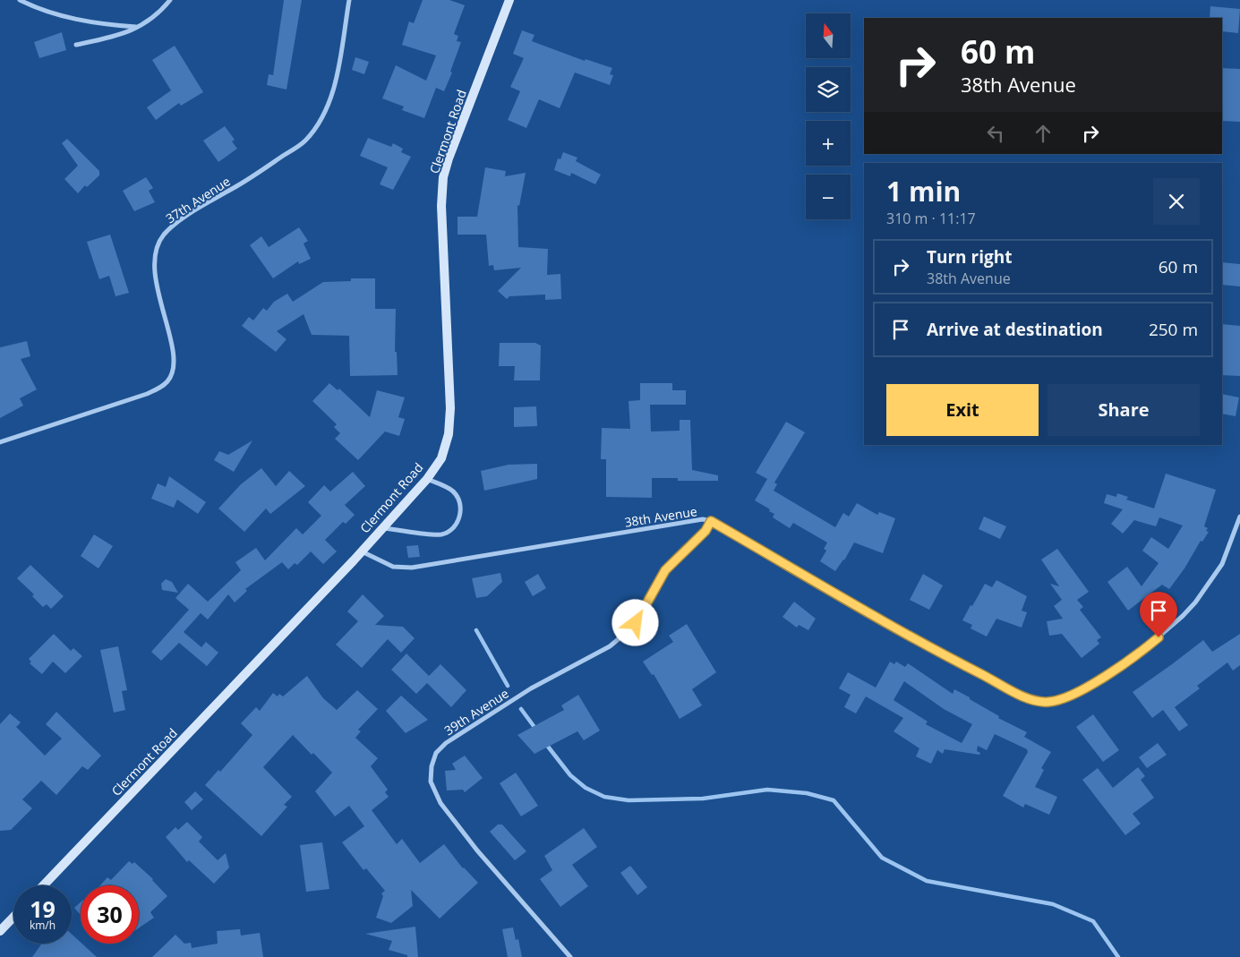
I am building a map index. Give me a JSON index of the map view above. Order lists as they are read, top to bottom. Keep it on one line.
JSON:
{"streets":{"street":["Clermont Road","37th Avenue","38th Avenue","39th Avenue"]},"crossings":[["Clermont Road","38th Avenue"],["38th Avenue","39th Avenue"]],"north":"top","page":{"map_buttons":["+","−"],"turn":["60 m","38th Avenue"],"heading":["1 min","310 m · 11:17"],"list":[{"name":"Turn right","note":"38th Avenue","value":"60 m"},{"name":"Arrive at destination","value":"250 m"}],"buttons":["Exit","Share"],"speed":"19 km/h","limit":"30"}}
